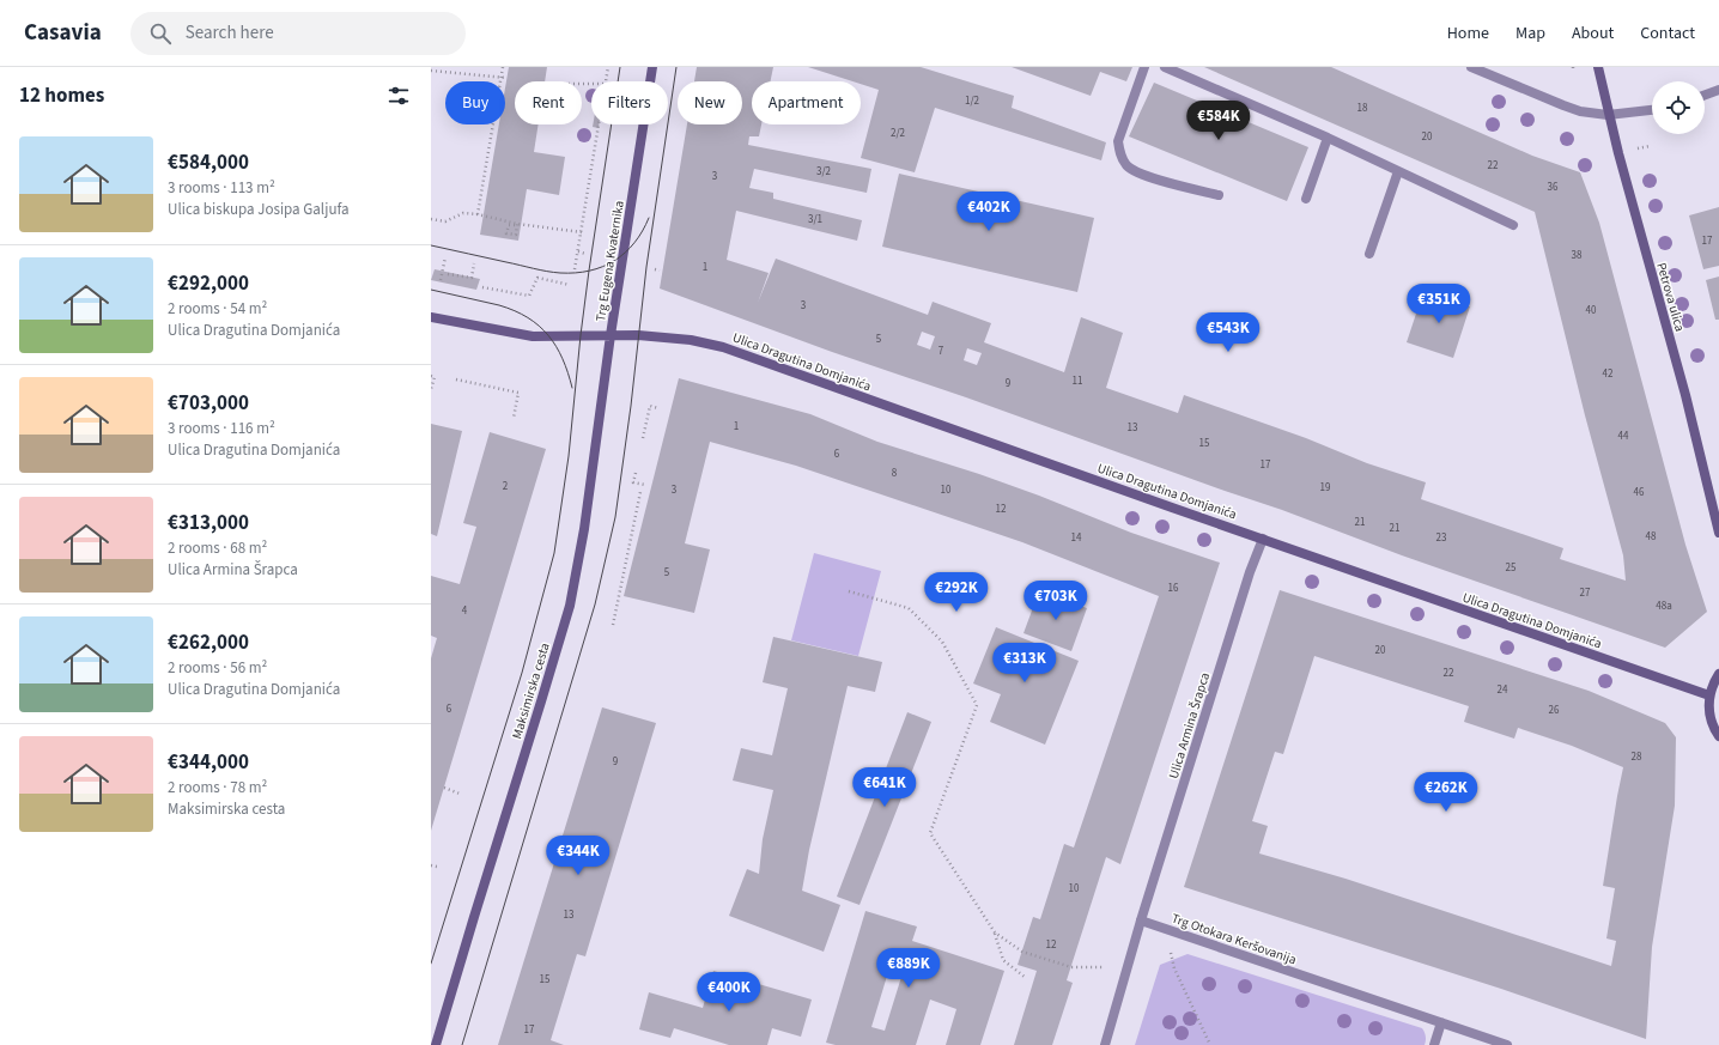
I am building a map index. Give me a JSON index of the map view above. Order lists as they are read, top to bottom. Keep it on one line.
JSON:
{"streets":{"main road":["Trg Eugena Kvaternika","Petrova ulica","Ulica Dragutina Domjanića","Maksimirska cesta"],"street":["Ulica Armina Šrapca","Trg Otokara Keršovanija"]},"crossings":[["Trg Eugena Kvaternika","Ulica Dragutina Domjanića"],["Trg Eugena Kvaternika","Maksimirska cesta"],["Ulica Dragutina Domjanića","Maksimirska cesta"],["Ulica Dragutina Domjanića","Ulica Armina Šrapca"],["Ulica Armina Šrapca","Trg Otokara Keršovanija"]],"house_numbers":["1/2","18","2/2","20","22","3/2","3","36","3/1","17","38","1","3","40","5","7","42","11","9","1","13","44","15","6","17","8","2","19","3","10","46","12","21","21","48","14","23","25","5","16","27","48a","4","20","22","24","6","26","28","9","10","13","12","15","17"],"page":{"header":"Casavia","search":"Search here","nav":["Home","Map","About","Contact"],"heading":"12 homes","chip":["Buy","Rent","Filters","New","Apartment"],"price":["€584K","€402K","€351K","€543K","€292K","€703K","€313K","€641K","€262K","€344K","€889K","€400K"],"list":[{"name":"€584,000","note":"3 rooms · 113 m² · Ulica biskupa Josipa Galjufa"},{"name":"€292,000","note":"2 rooms · 54 m² · Ulica Dragutina Domjanića"},{"name":"€703,000","note":"3 rooms · 116 m² · Ulica Dragutina Domjanića"},{"name":"€313,000","note":"2 rooms · 68 m² · Ulica Armina Šrapca"},{"name":"€262,000","note":"2 rooms · 56 m² · Ulica Dragutina Domjanića"},{"name":"€344,000","note":"2 rooms · 78 m² · Maksimirska cesta"}]}}
